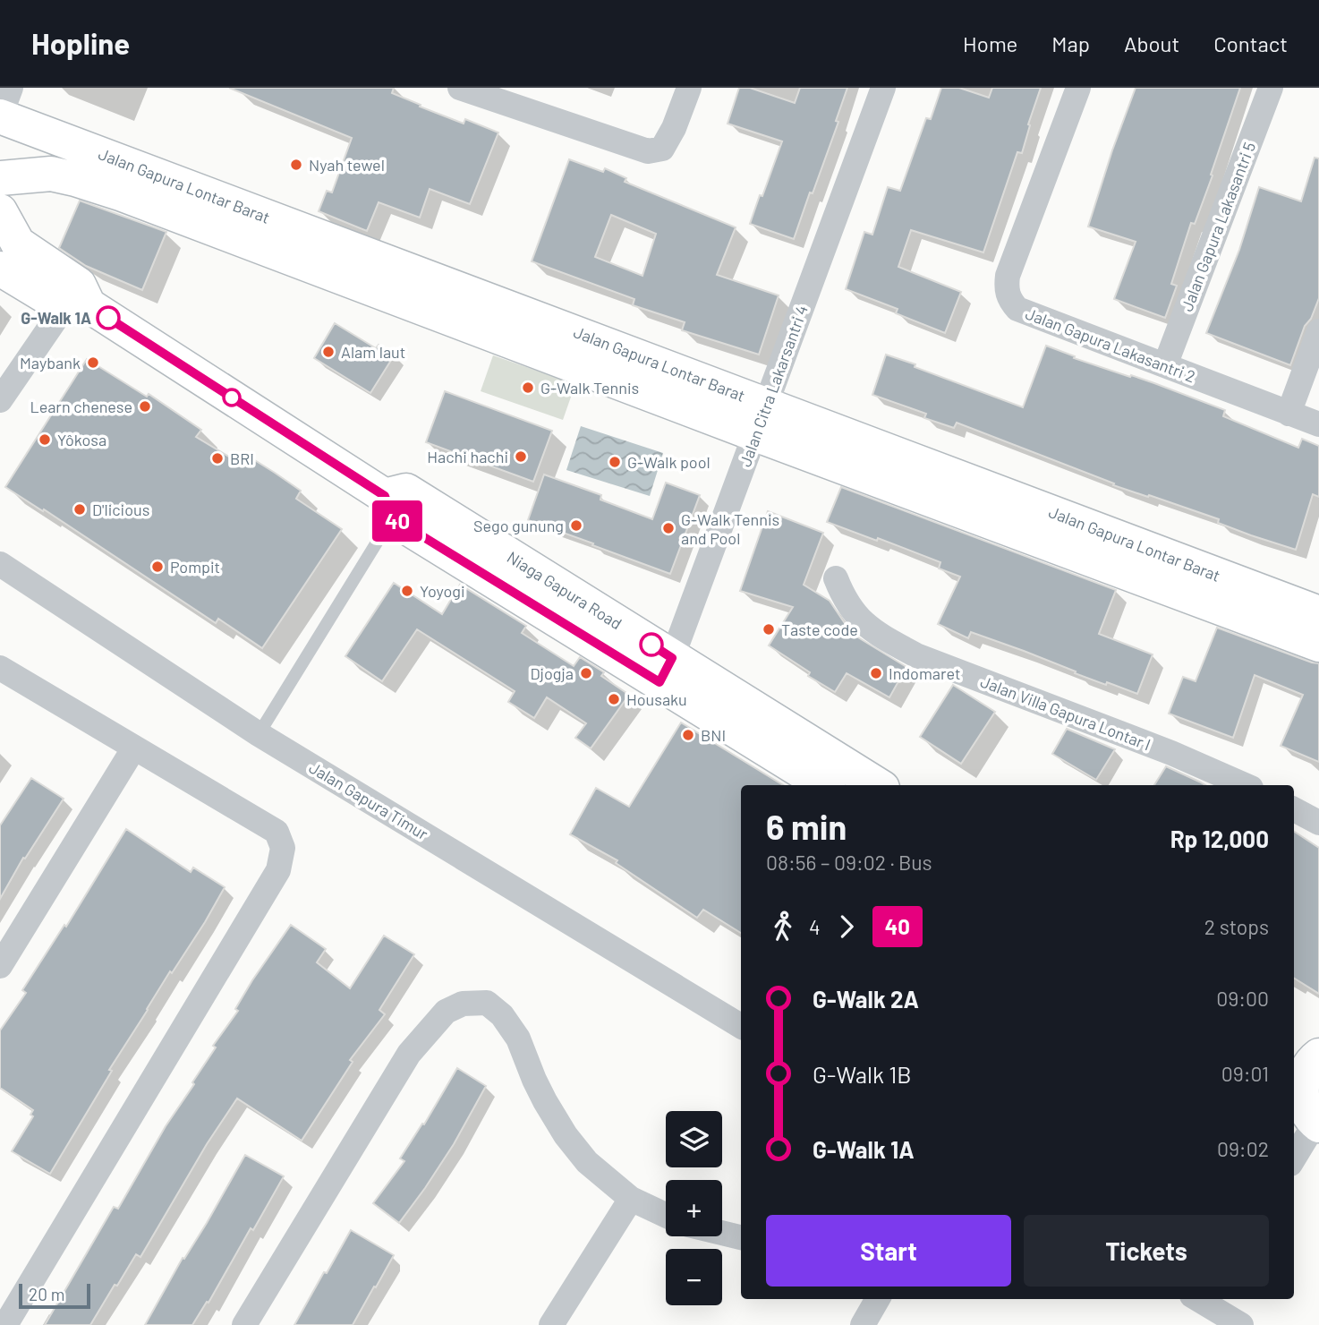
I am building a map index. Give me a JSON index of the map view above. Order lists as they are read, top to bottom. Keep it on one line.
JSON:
{"streets":{"street":["Jalan Gapura Lontar Barat","Jalan Gapura Lakasantri 5","Jalan Gapura Lakasantri 2","Jalan Citra Lakarsantri 4","Niaga Gapura Road","Jalan Villa Gapura Lontar I","Jalan Gapura Timur"]},"crossings":[["Jalan Gapura Lontar Barat","Jalan Citra Lakarsantri 4"],["Jalan Gapura Lakasantri 5","Jalan Gapura Lakasantri 2"],["Jalan Citra Lakarsantri 4","Niaga Gapura Road"]],"places":["Nyah tewel","G-Walk 1A","Alam laut","Maybank","G-Walk Tennis","Learn chenese","Yôkosa","Hachi hachi","BRI","G-Walk pool","D'licious","Sego gunung","G-Walk Tennis and Pool","Pompit","Yoyogi","Taste code","Djogja","Indomaret","Housaku","BNI"],"lines":["bus line 40"],"scale_bar":"20 m","page":{"header":"Hopline","nav":["Home","Map","About","Contact"],"on_map":"40","heading":["6 min","08:56 – 09:02 · Bus","Rp 12,000"],"legs":["4","40","2 stops"],"list":[{"name":"G-Walk 2A","value":"09:00"},{"name":"G-Walk 1B","value":"09:01"},{"name":"G-Walk 1A","value":"09:02"}],"map_buttons":["+","−"],"buttons":["Start","Tickets"],"scale":"20 m"}}
